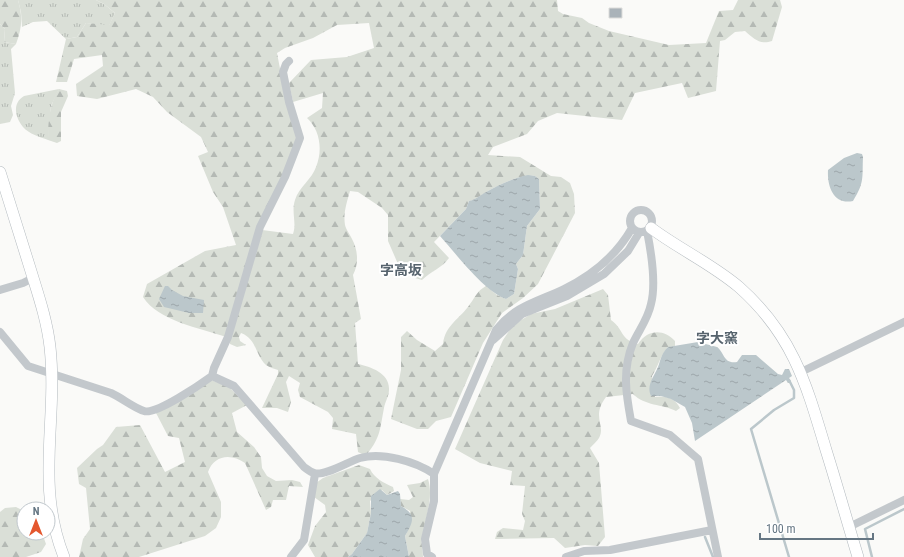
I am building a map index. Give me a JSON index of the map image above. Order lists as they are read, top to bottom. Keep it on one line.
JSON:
{"districts":["字高坂","字大窯"],"scale_bar":"100 m","north":"top"}
